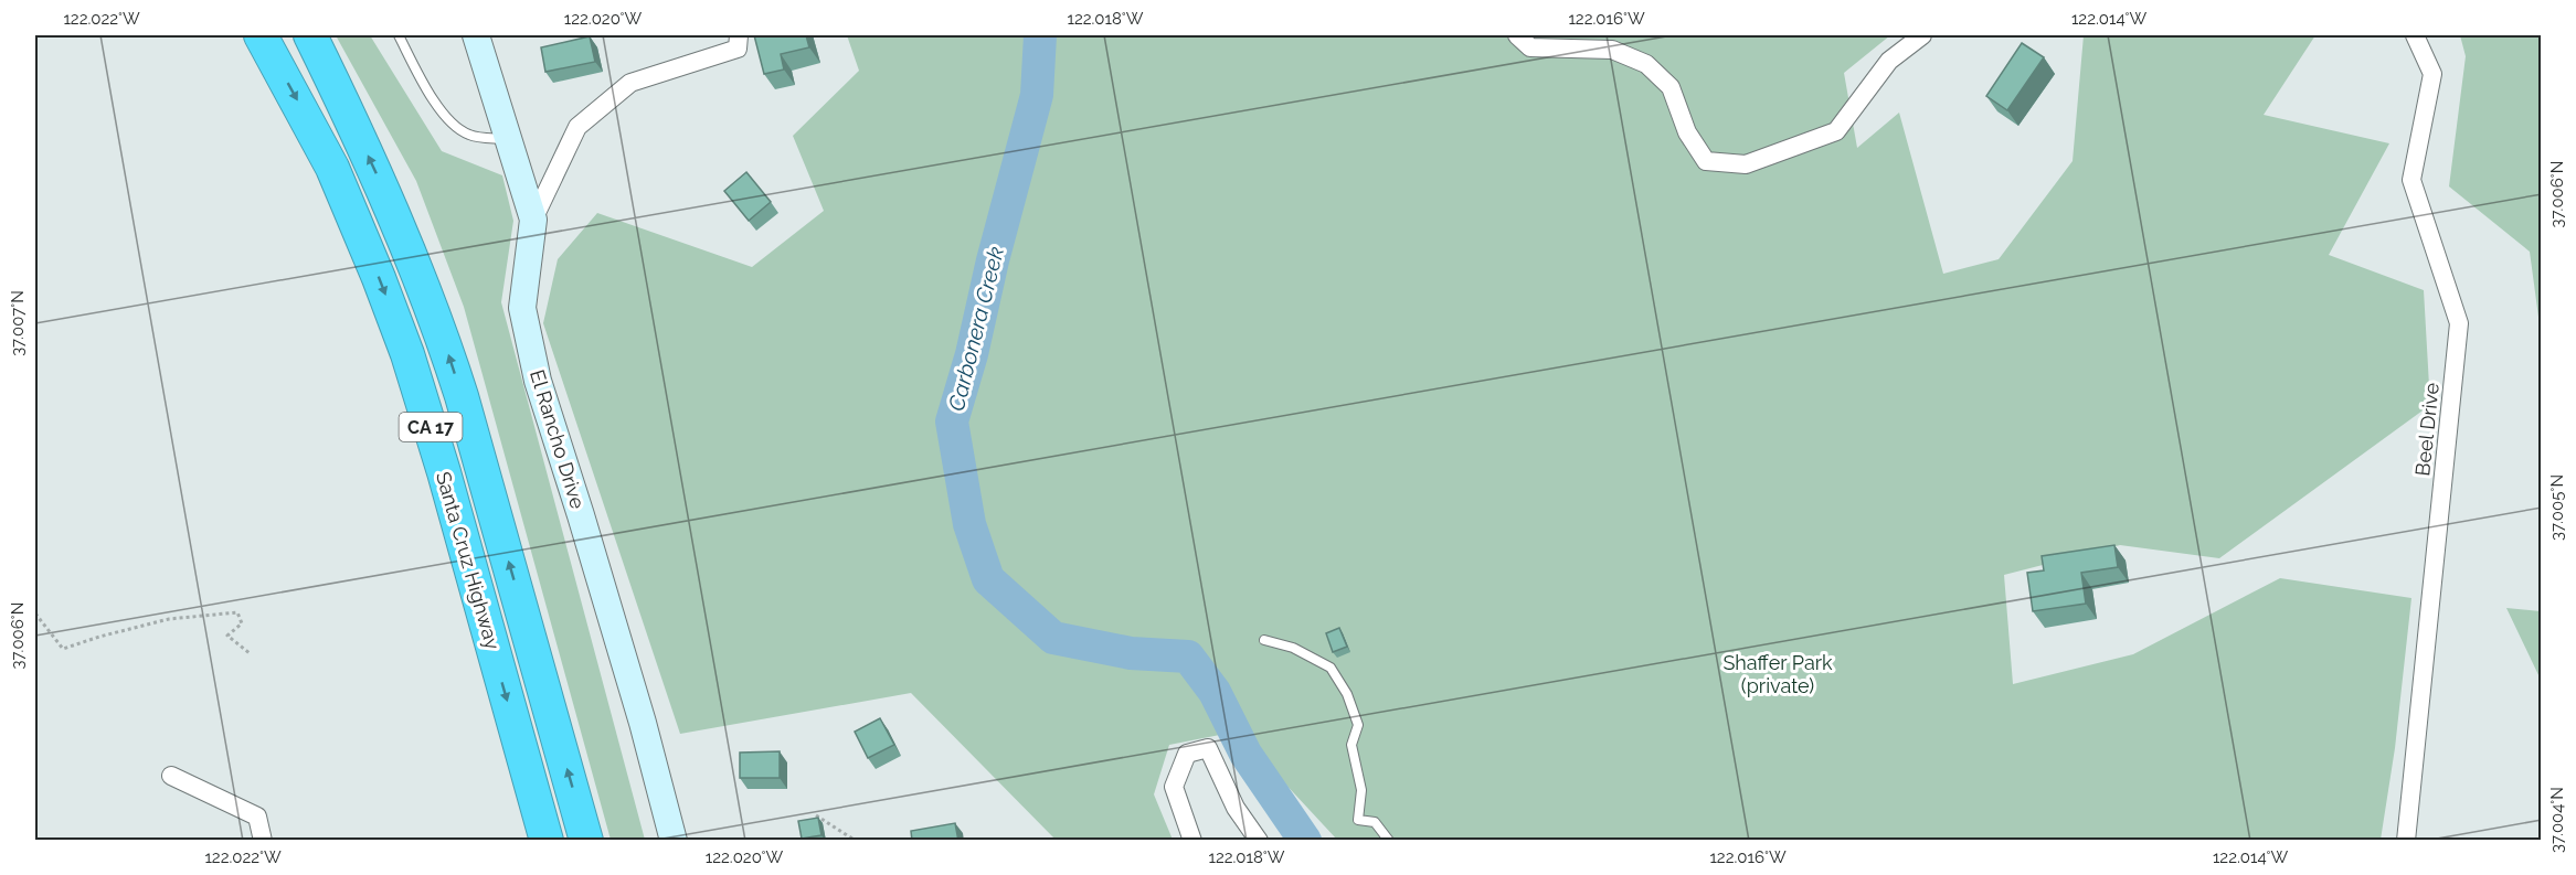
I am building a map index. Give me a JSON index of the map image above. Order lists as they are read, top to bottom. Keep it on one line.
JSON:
{"streets":{"highway":["CA 17","Santa Cruz Highway"],"street":["Beel Drive","El Rancho Drive"]},"water":["Carbonera Creek"],"parks":["Shaffer Park (private)"],"coordinates":["122.022°W","122.020°W","122.018°W","122.016°W","122.014°W","37.006°N","37.007°N","37.005°N","37.004°N"]}
